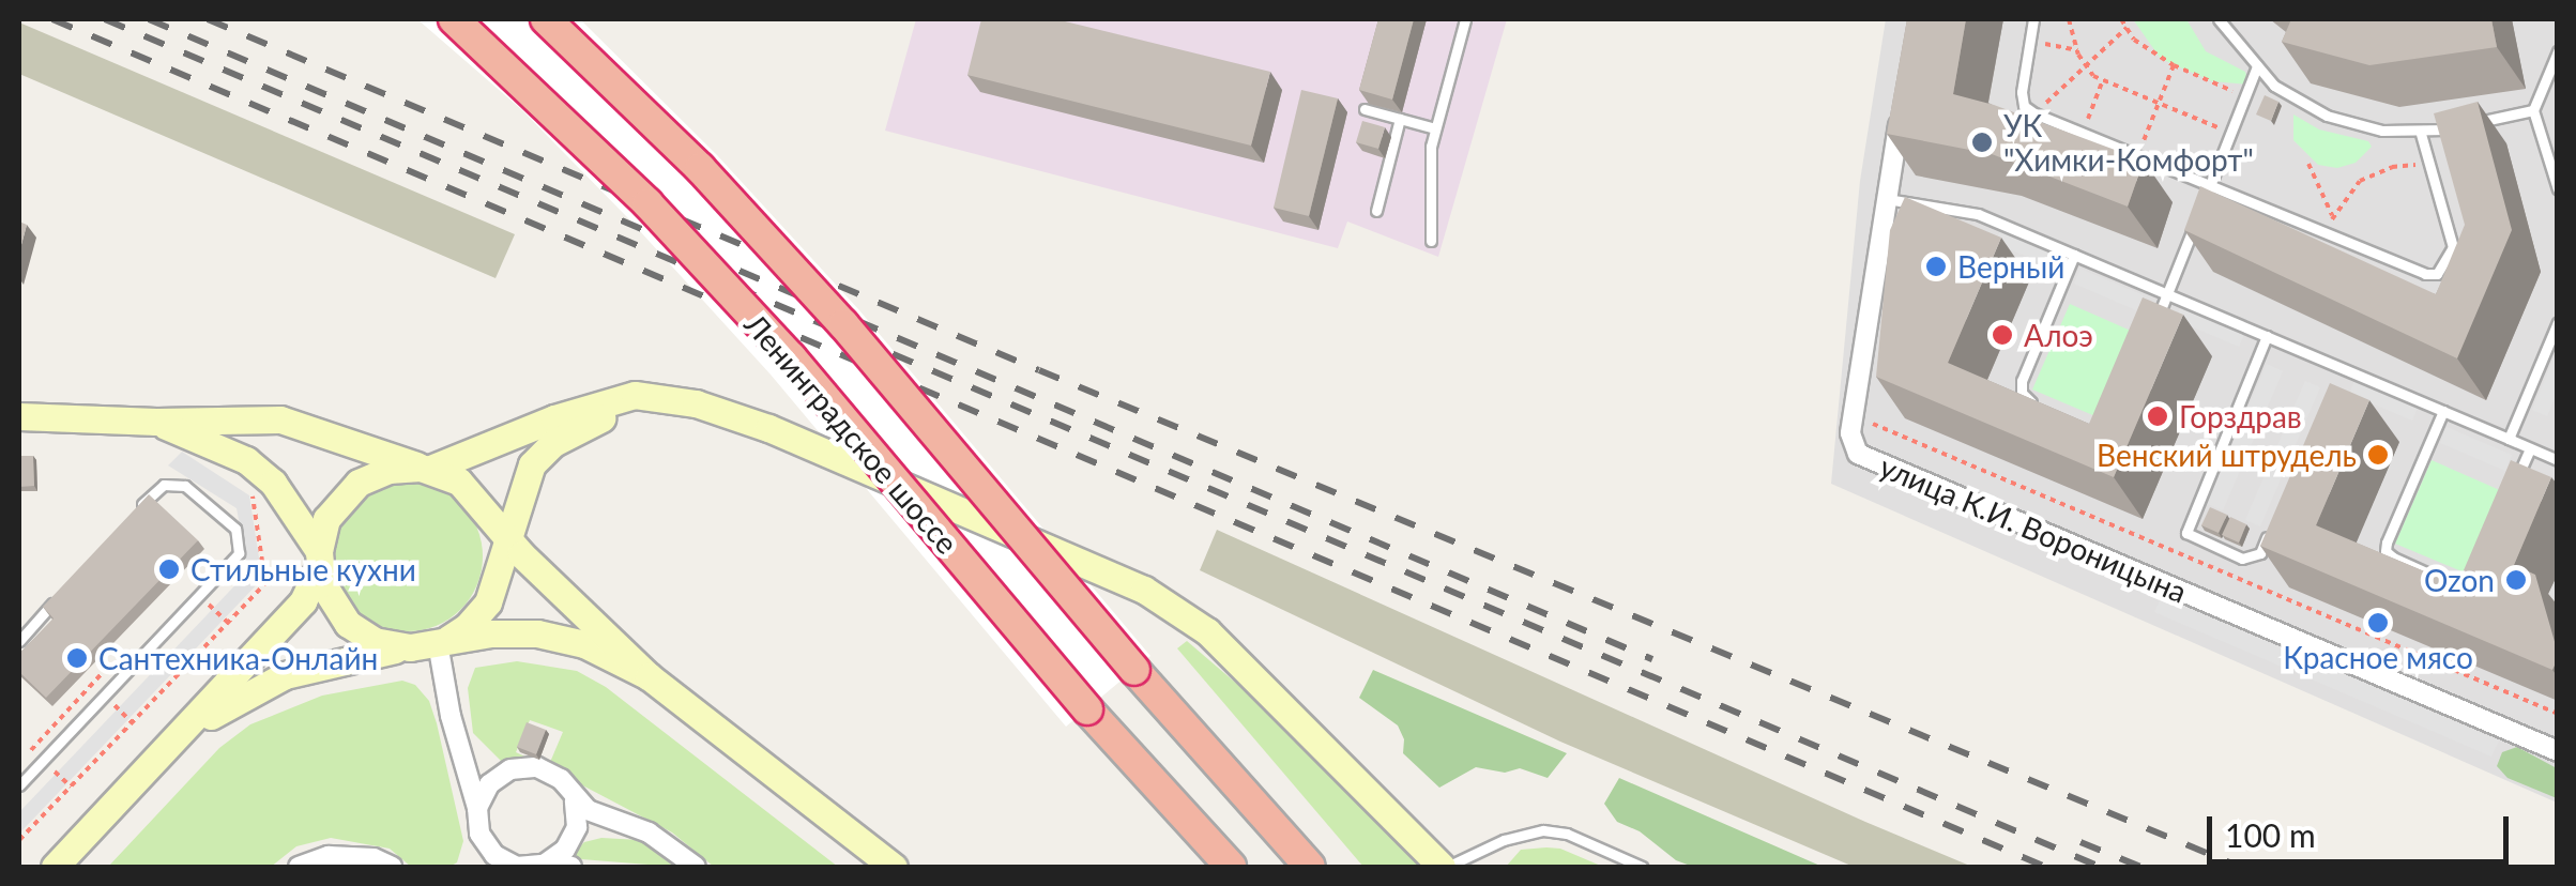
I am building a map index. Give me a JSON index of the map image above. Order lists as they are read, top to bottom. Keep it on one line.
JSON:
{"streets":{"highway":["Ленинградское шоссе"],"street":["улица К.И. Вороницына"]},"places":["УК \"Химки-Комфорт\"","Верный","Алоэ","Горздрав","Венский штрудель","Стильные кухни","Ozon","Красное мясо","Сантехника-Онлайн"],"scale_bar":"100 m"}
